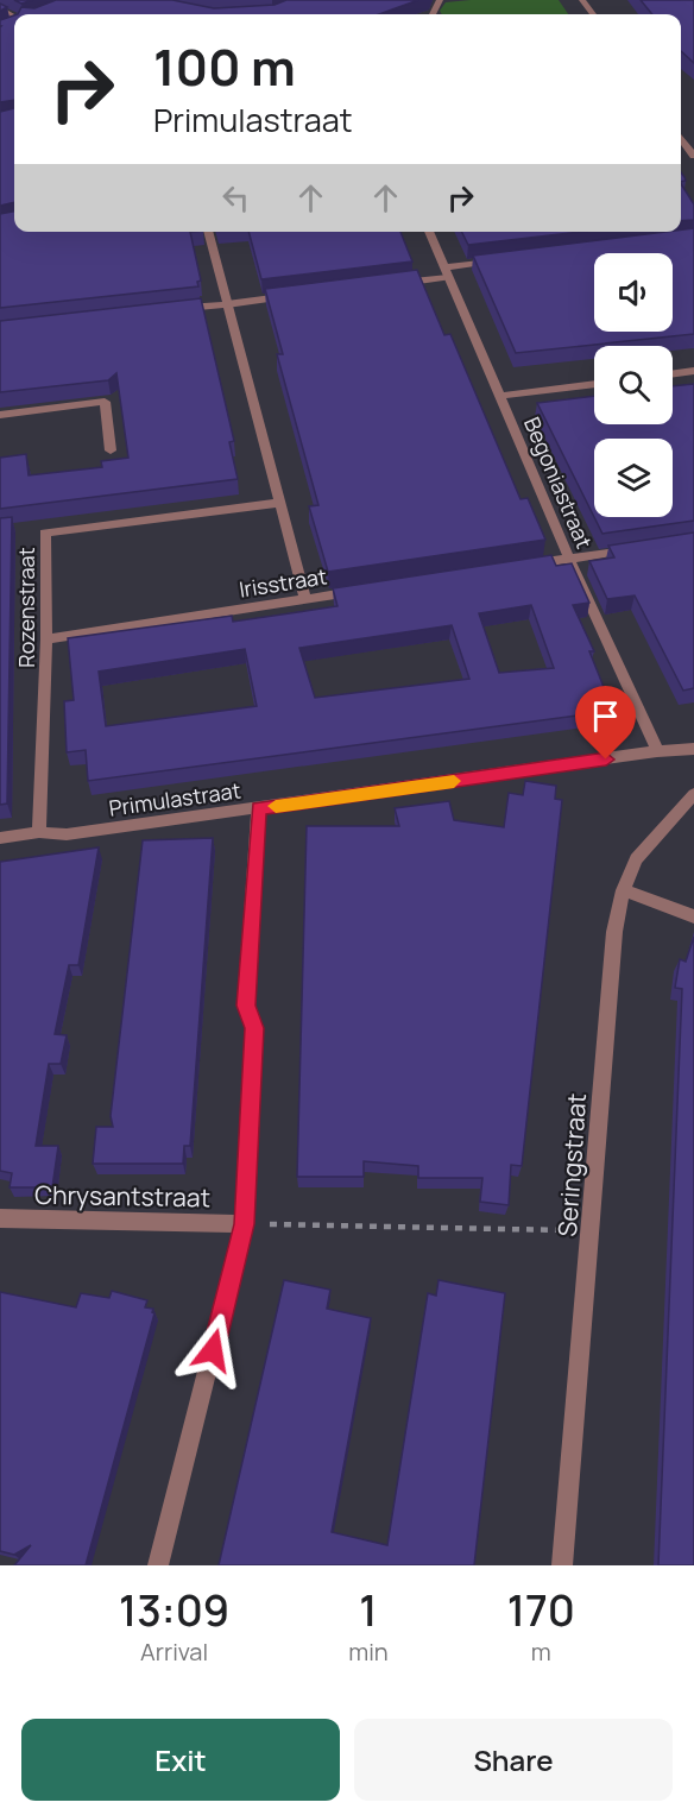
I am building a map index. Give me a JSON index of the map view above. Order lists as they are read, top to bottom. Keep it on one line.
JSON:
{"streets":{"street":["Begoniastraat","Irisstraat","Rozenstraat","Primulastraat","Seringstraat","Chrysantstraat"]},"crossings":[["Begoniastraat","Primulastraat"],["Irisstraat","Rozenstraat"],["Rozenstraat","Primulastraat"]],"page":{"turn":["100 m","Primulastraat"],"eta":["13:09","Arrival","1","min","170","m"],"buttons":["Exit","Share"]}}
